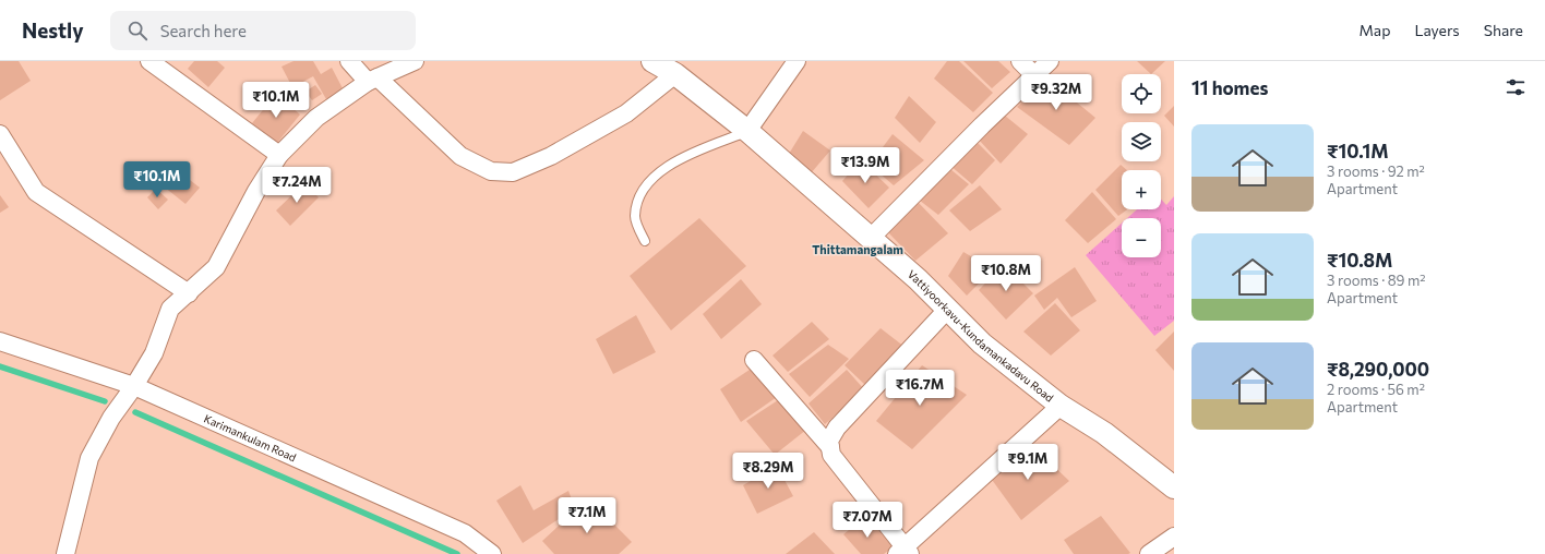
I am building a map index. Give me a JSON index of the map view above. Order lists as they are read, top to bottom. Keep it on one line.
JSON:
{"streets":{"street":["Vattiyoorkavu-Kundamankadavu Road","Karimankulam Road"]},"districts":["Thittamangalam"],"page":{"header":"Nestly","search":"Search here","nav":["Map","Layers","Share"],"heading":"11 homes","map_buttons":["+","−"],"price":["₹9.32M","₹10.1M","₹13.9M","₹10.1M","₹7.24M","₹10.8M","₹16.7M","₹9.1M","₹8.29M","₹7.1M","₹7.07M"],"list":[{"name":"₹10.1M","note":"3 rooms · 92 m² · Apartment"},{"name":"₹10.8M","note":"3 rooms · 89 m² · Apartment"},{"name":"₹8,290,000","note":"2 rooms · 56 m² · Apartment"}]}}
